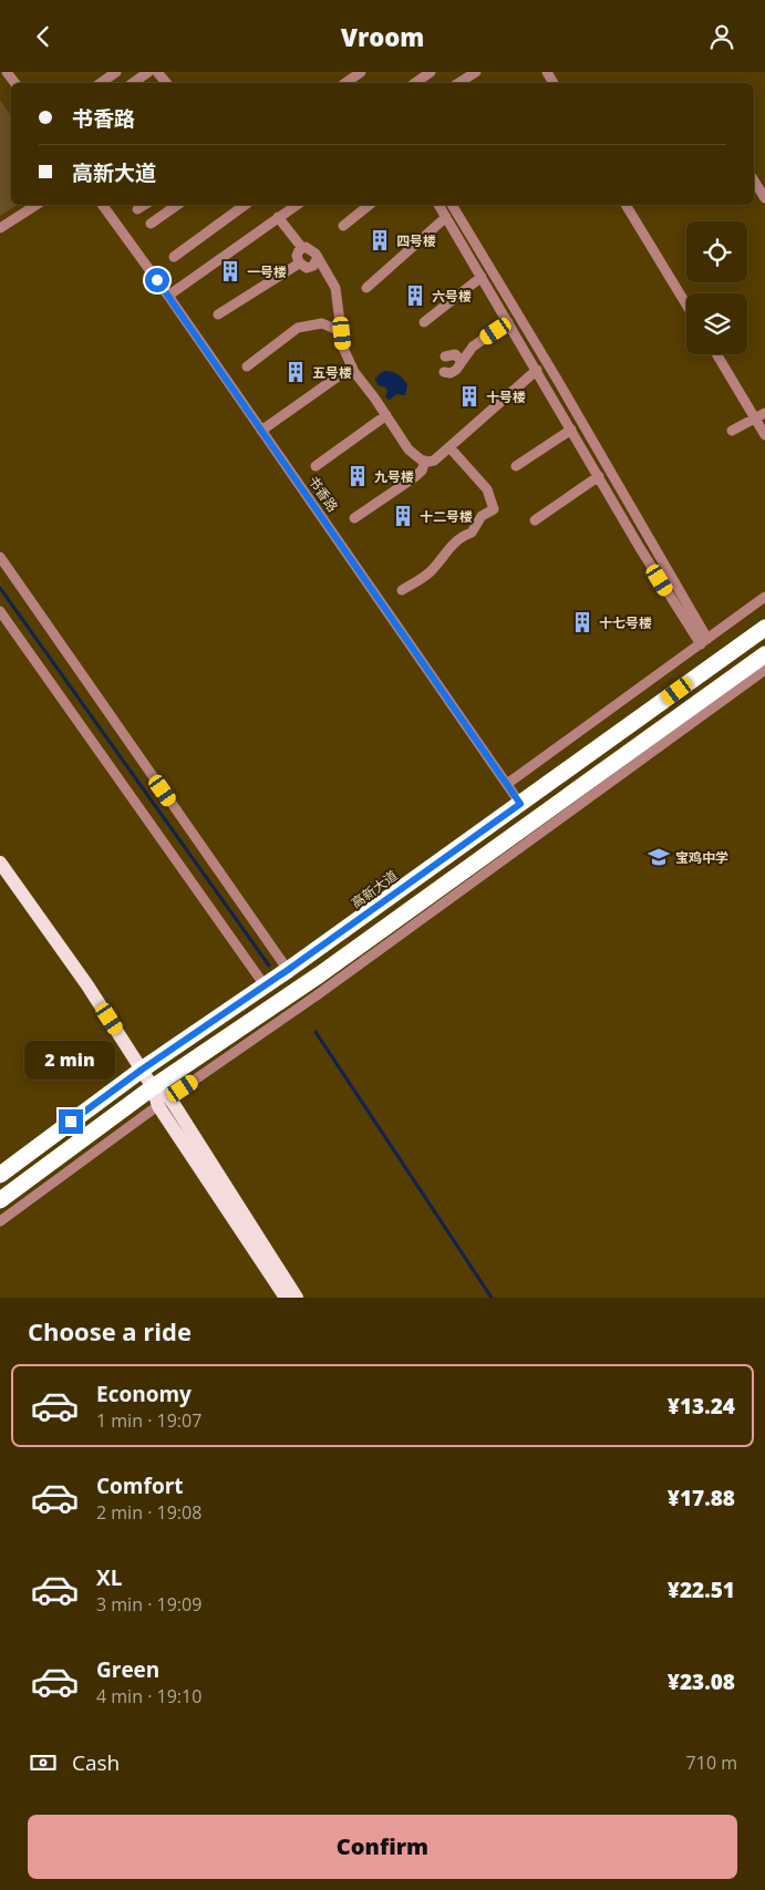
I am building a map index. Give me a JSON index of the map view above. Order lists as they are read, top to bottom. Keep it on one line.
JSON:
{"streets":{"highway":["高新大道"],"street":["书香路"]},"crossings":[["书香路","高新大道"]],"places":{"building":["四号楼","一号楼","六号楼","五号楼","十号楼","九号楼","十二号楼","十七号楼"],"school or university":["宝鸡中学"]},"page":{"header":"Vroom","banner":["书香路","高新大道"],"bubble":"2 min","heading":"Choose a ride","list":[{"name":"Economy","note":"1 min · 19:07","value":"¥13.24"},{"name":"Comfort","note":"2 min · 19:08","value":"¥17.88"},{"name":"XL","note":"3 min · 19:09","value":"¥22.51"},{"name":"Green","note":"4 min · 19:10","value":"¥23.08"}],"pay":["Cash","710 m"],"buttons":"Confirm"}}
